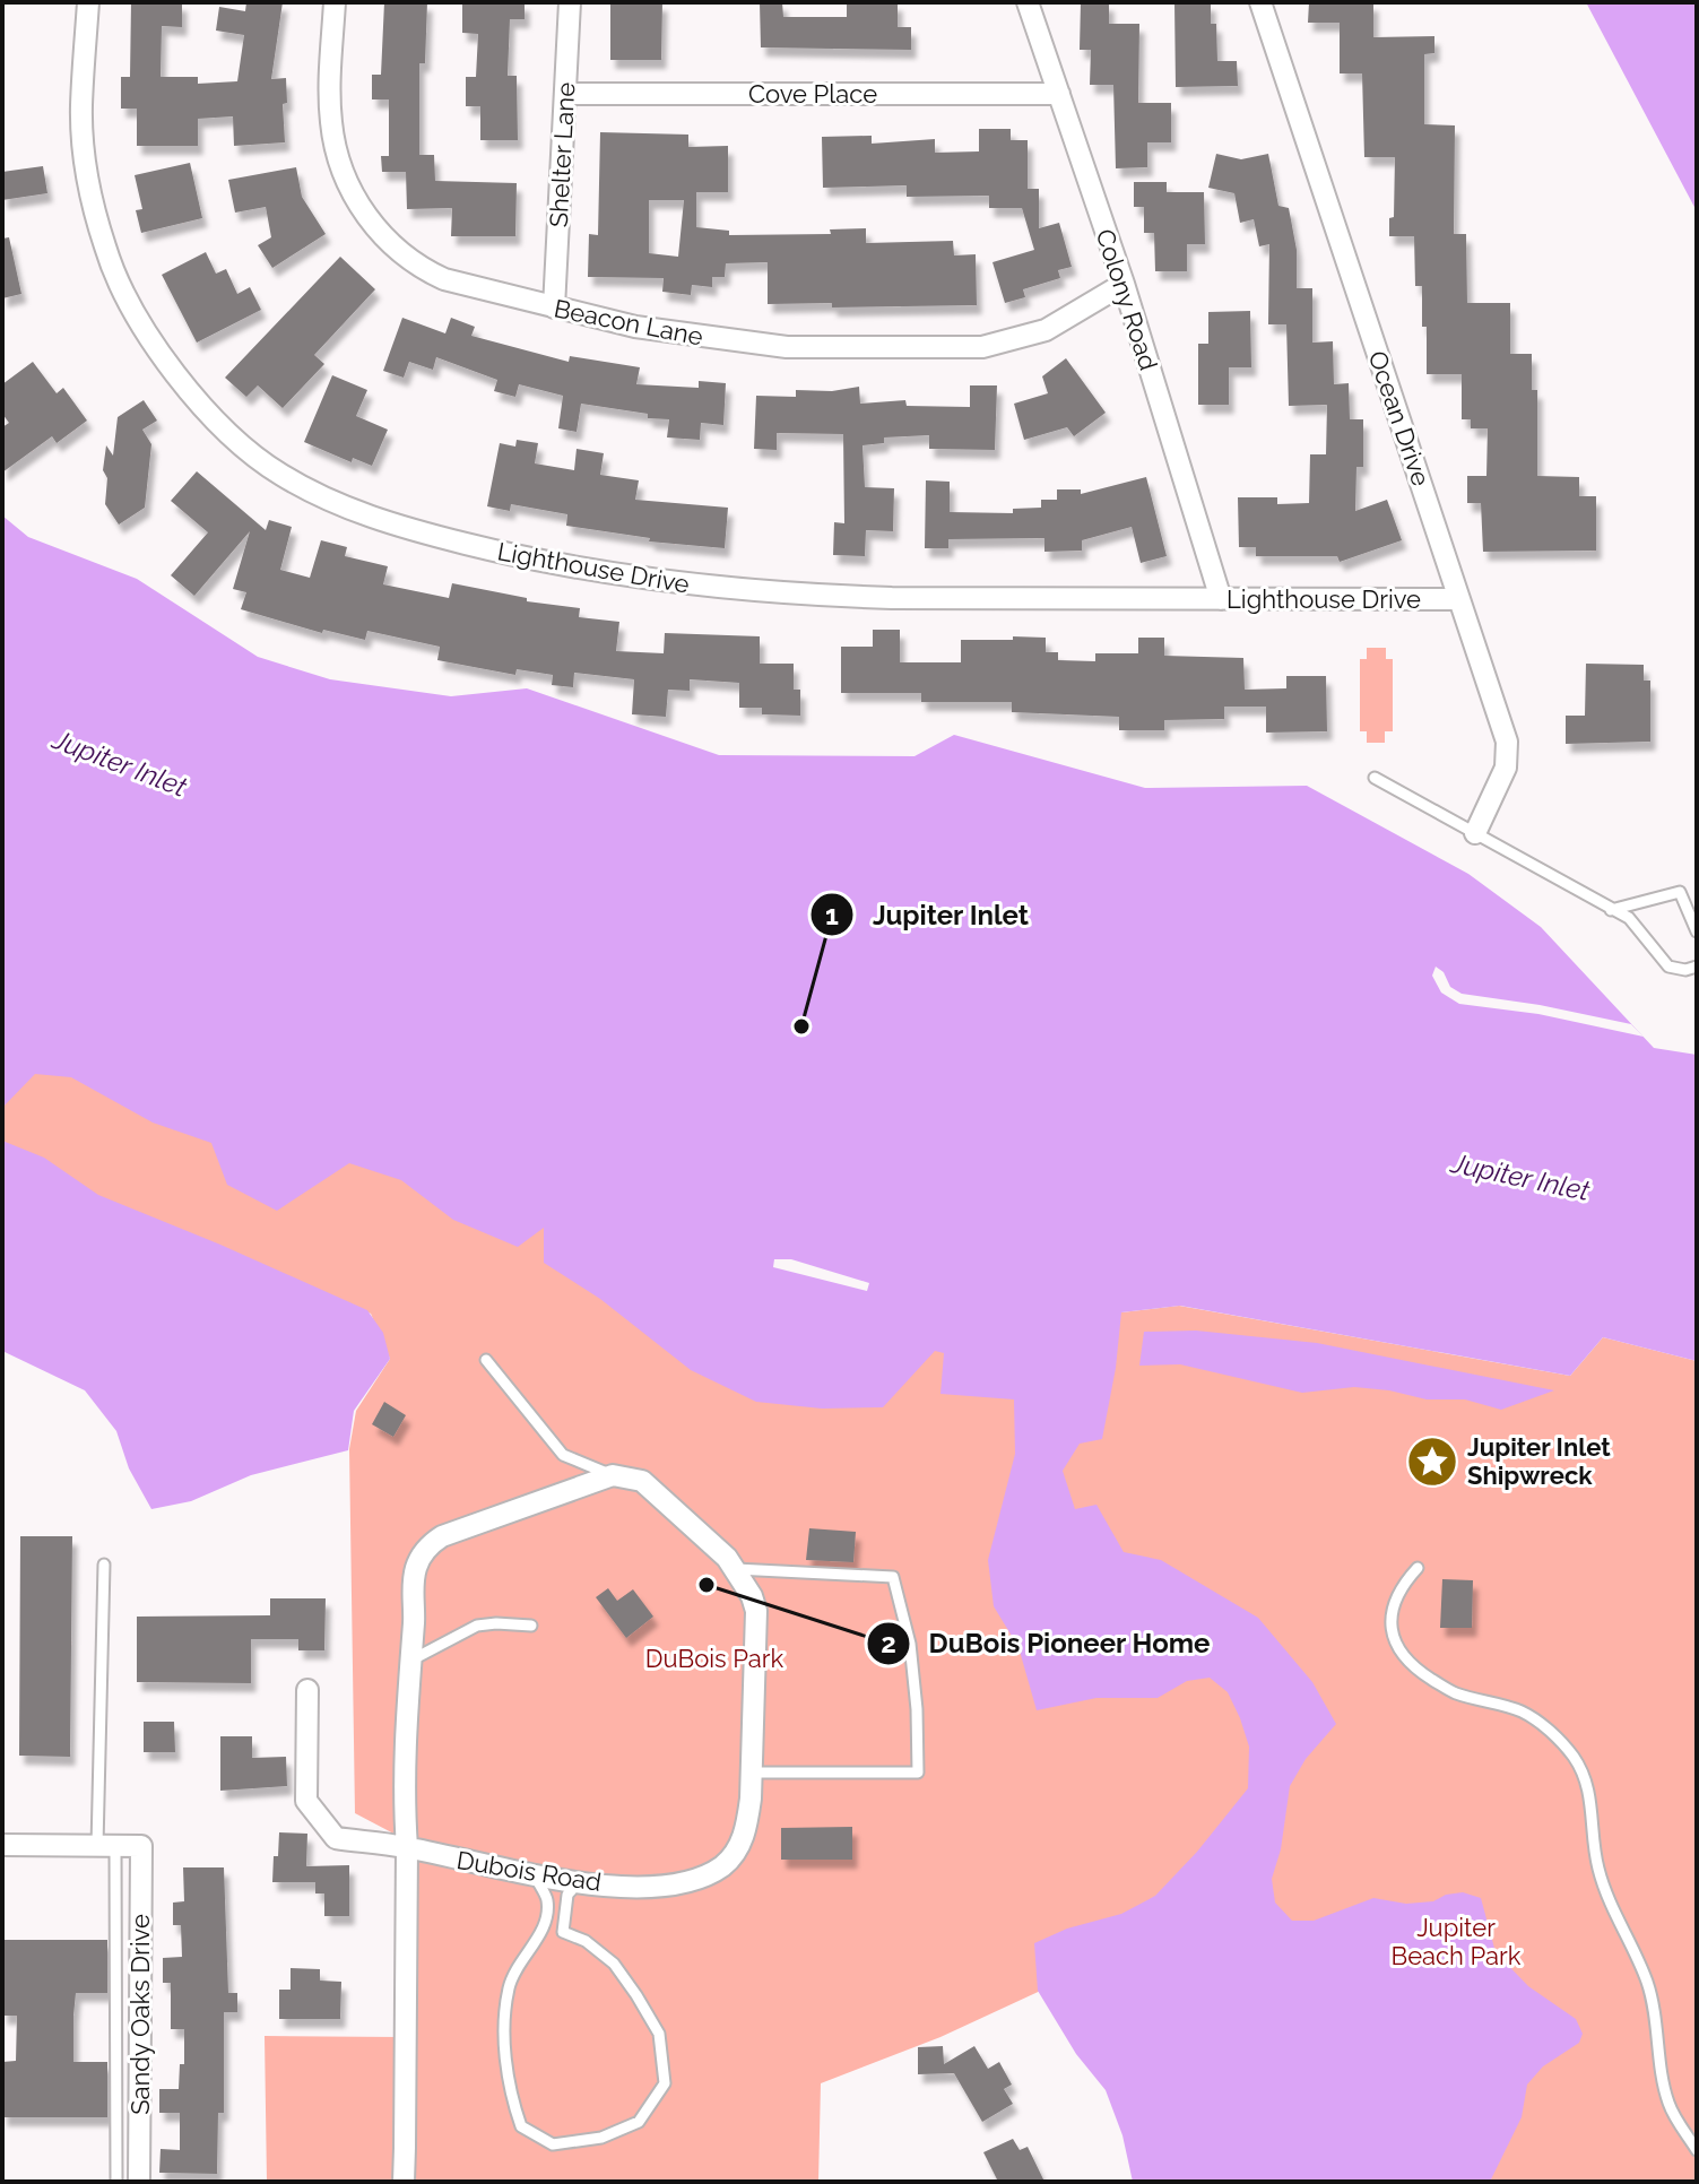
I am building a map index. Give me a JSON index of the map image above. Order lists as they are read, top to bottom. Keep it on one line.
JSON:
{"streets":{"street":["Cove Place","Shelter Lane","Colony Road","Beacon Lane","Ocean Drive","Lighthouse Drive","Dubois Road","Sandy Oaks Drive"]},"crossings":[["Cove Place","Shelter Lane"],["Cove Place","Colony Road"],["Shelter Lane","Beacon Lane"],["Colony Road","Beacon Lane"],["Colony Road","Lighthouse Drive"],["Ocean Drive","Lighthouse Drive"]],"water":["Jupiter Inlet"],"parks":["DuBois Park","Jupiter Beach Park"],"places":{"other":["Jupiter Inlet","DuBois Pioneer Home"],"place":["Jupiter Inlet Shipwreck"]}}
